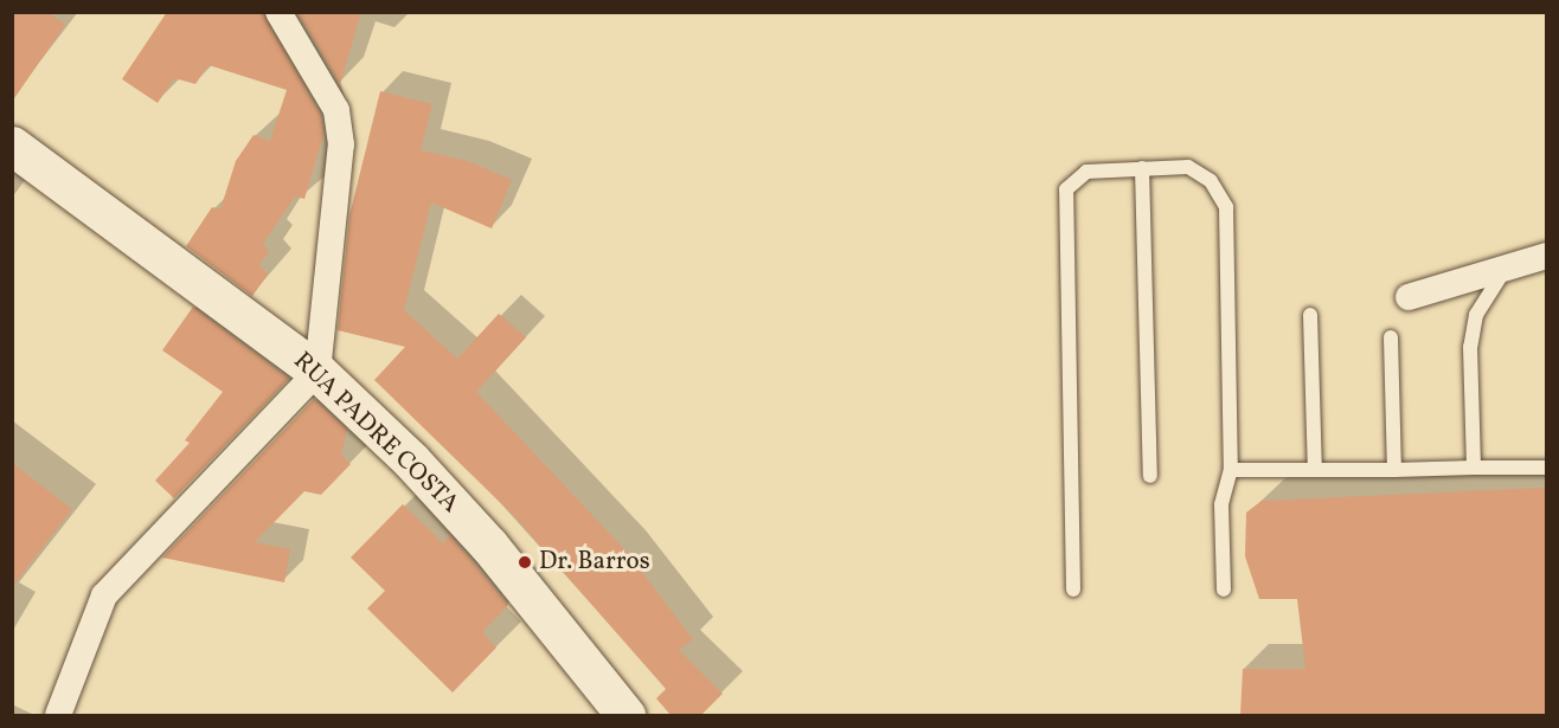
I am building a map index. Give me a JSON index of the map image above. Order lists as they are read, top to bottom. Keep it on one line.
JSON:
{"streets":{"street":["RUA PADRE COSTA"]},"places":["Dr. Barros"]}
